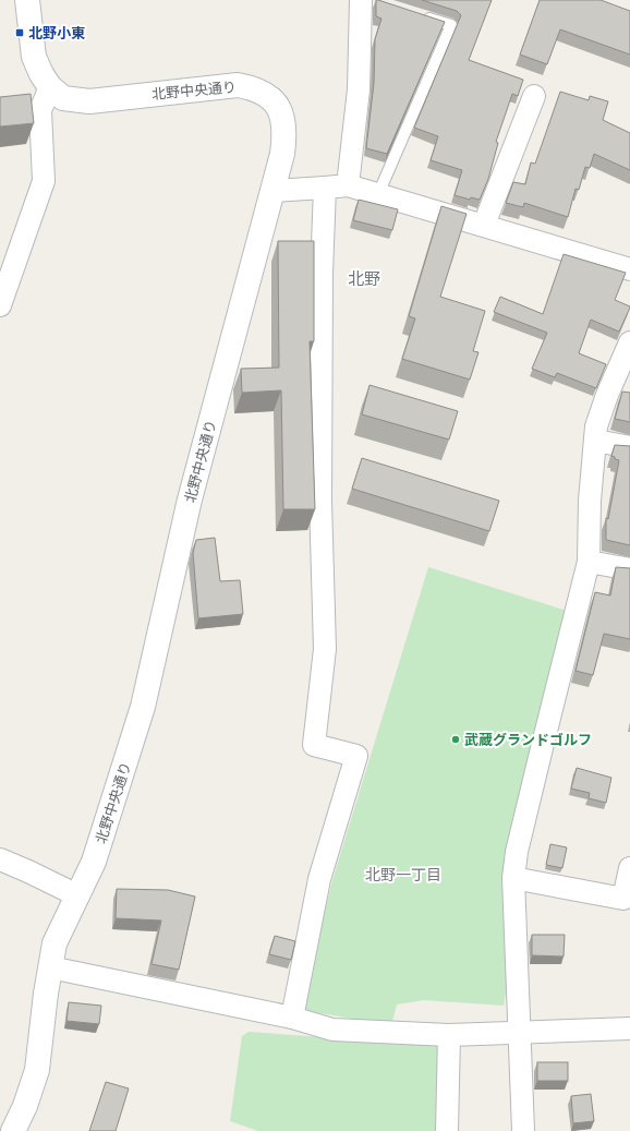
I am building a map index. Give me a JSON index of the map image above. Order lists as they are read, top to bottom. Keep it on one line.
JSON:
{"streets":{"street":["北野中央通り"]},"districts":["北野","北野一丁目"],"places":{"transit":["北野小東"],"other":["武蔵グランドゴルフ"]}}
